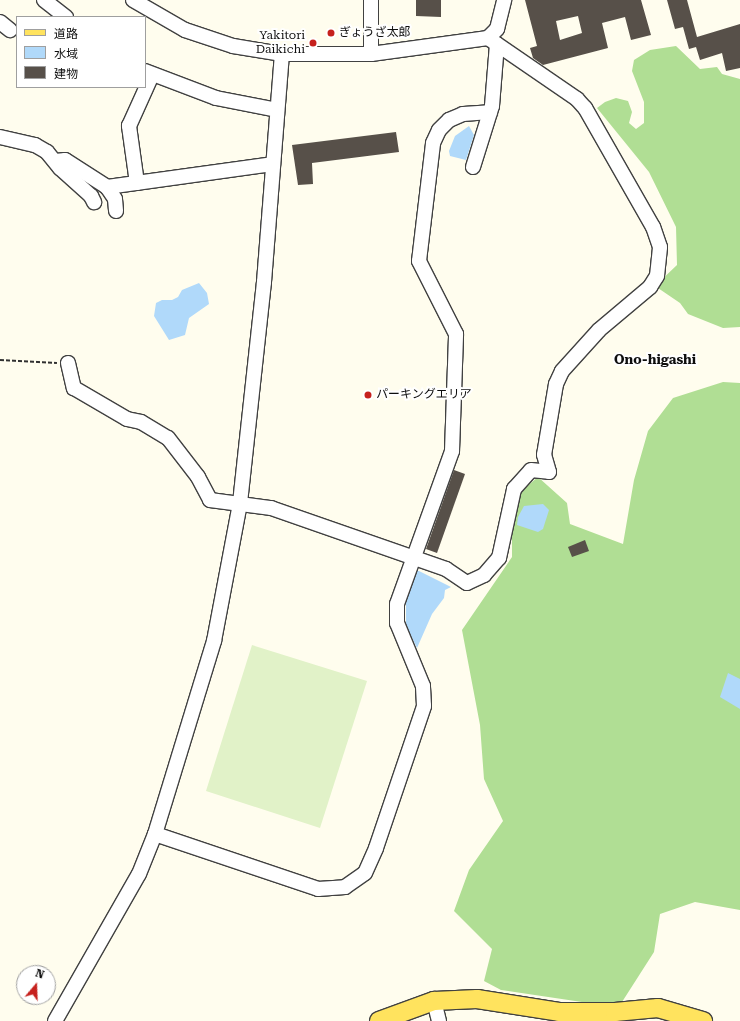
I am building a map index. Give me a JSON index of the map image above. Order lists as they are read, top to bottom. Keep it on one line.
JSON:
{"districts":["Ono-higashi"],"places":["ぎょうざ太郎","Yakitori Daikichi","パーキングエリア"],"legend":["道路","水域","建物"],"north":"top"}
